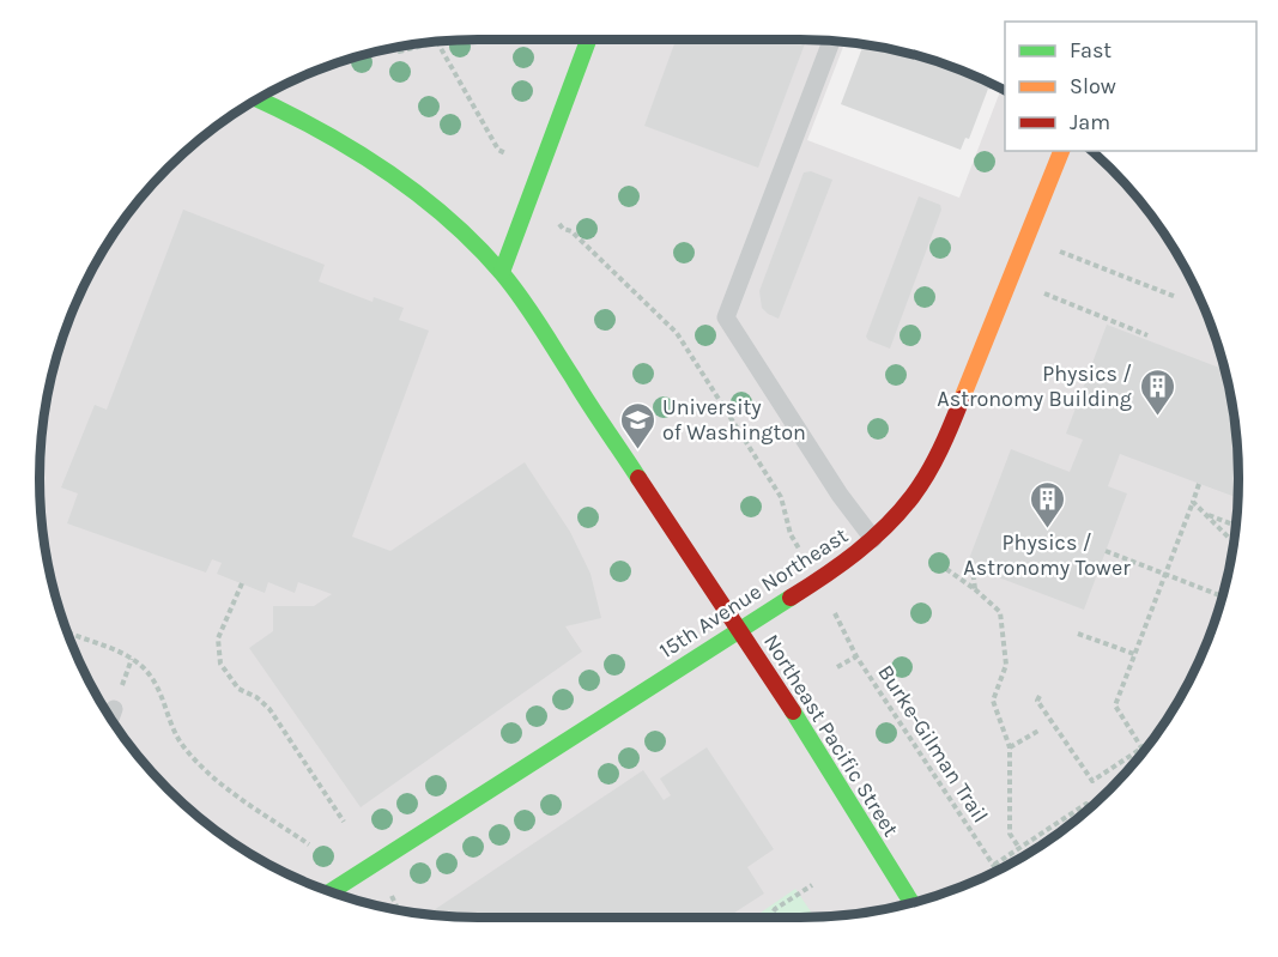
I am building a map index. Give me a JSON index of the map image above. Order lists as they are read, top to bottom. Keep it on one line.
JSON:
{"streets":{"main road":["15th Avenue Northeast","Northeast Pacific Street"],"path":["Burke-Gilman Trail"]},"crossings":[["15th Avenue Northeast","Northeast Pacific Street"]],"places":{"building":["Physics / Astronomy Building","Physics / Astronomy Tower"],"school or university":["University of Washington"]},"legend":["Fast","Slow","Jam"]}
